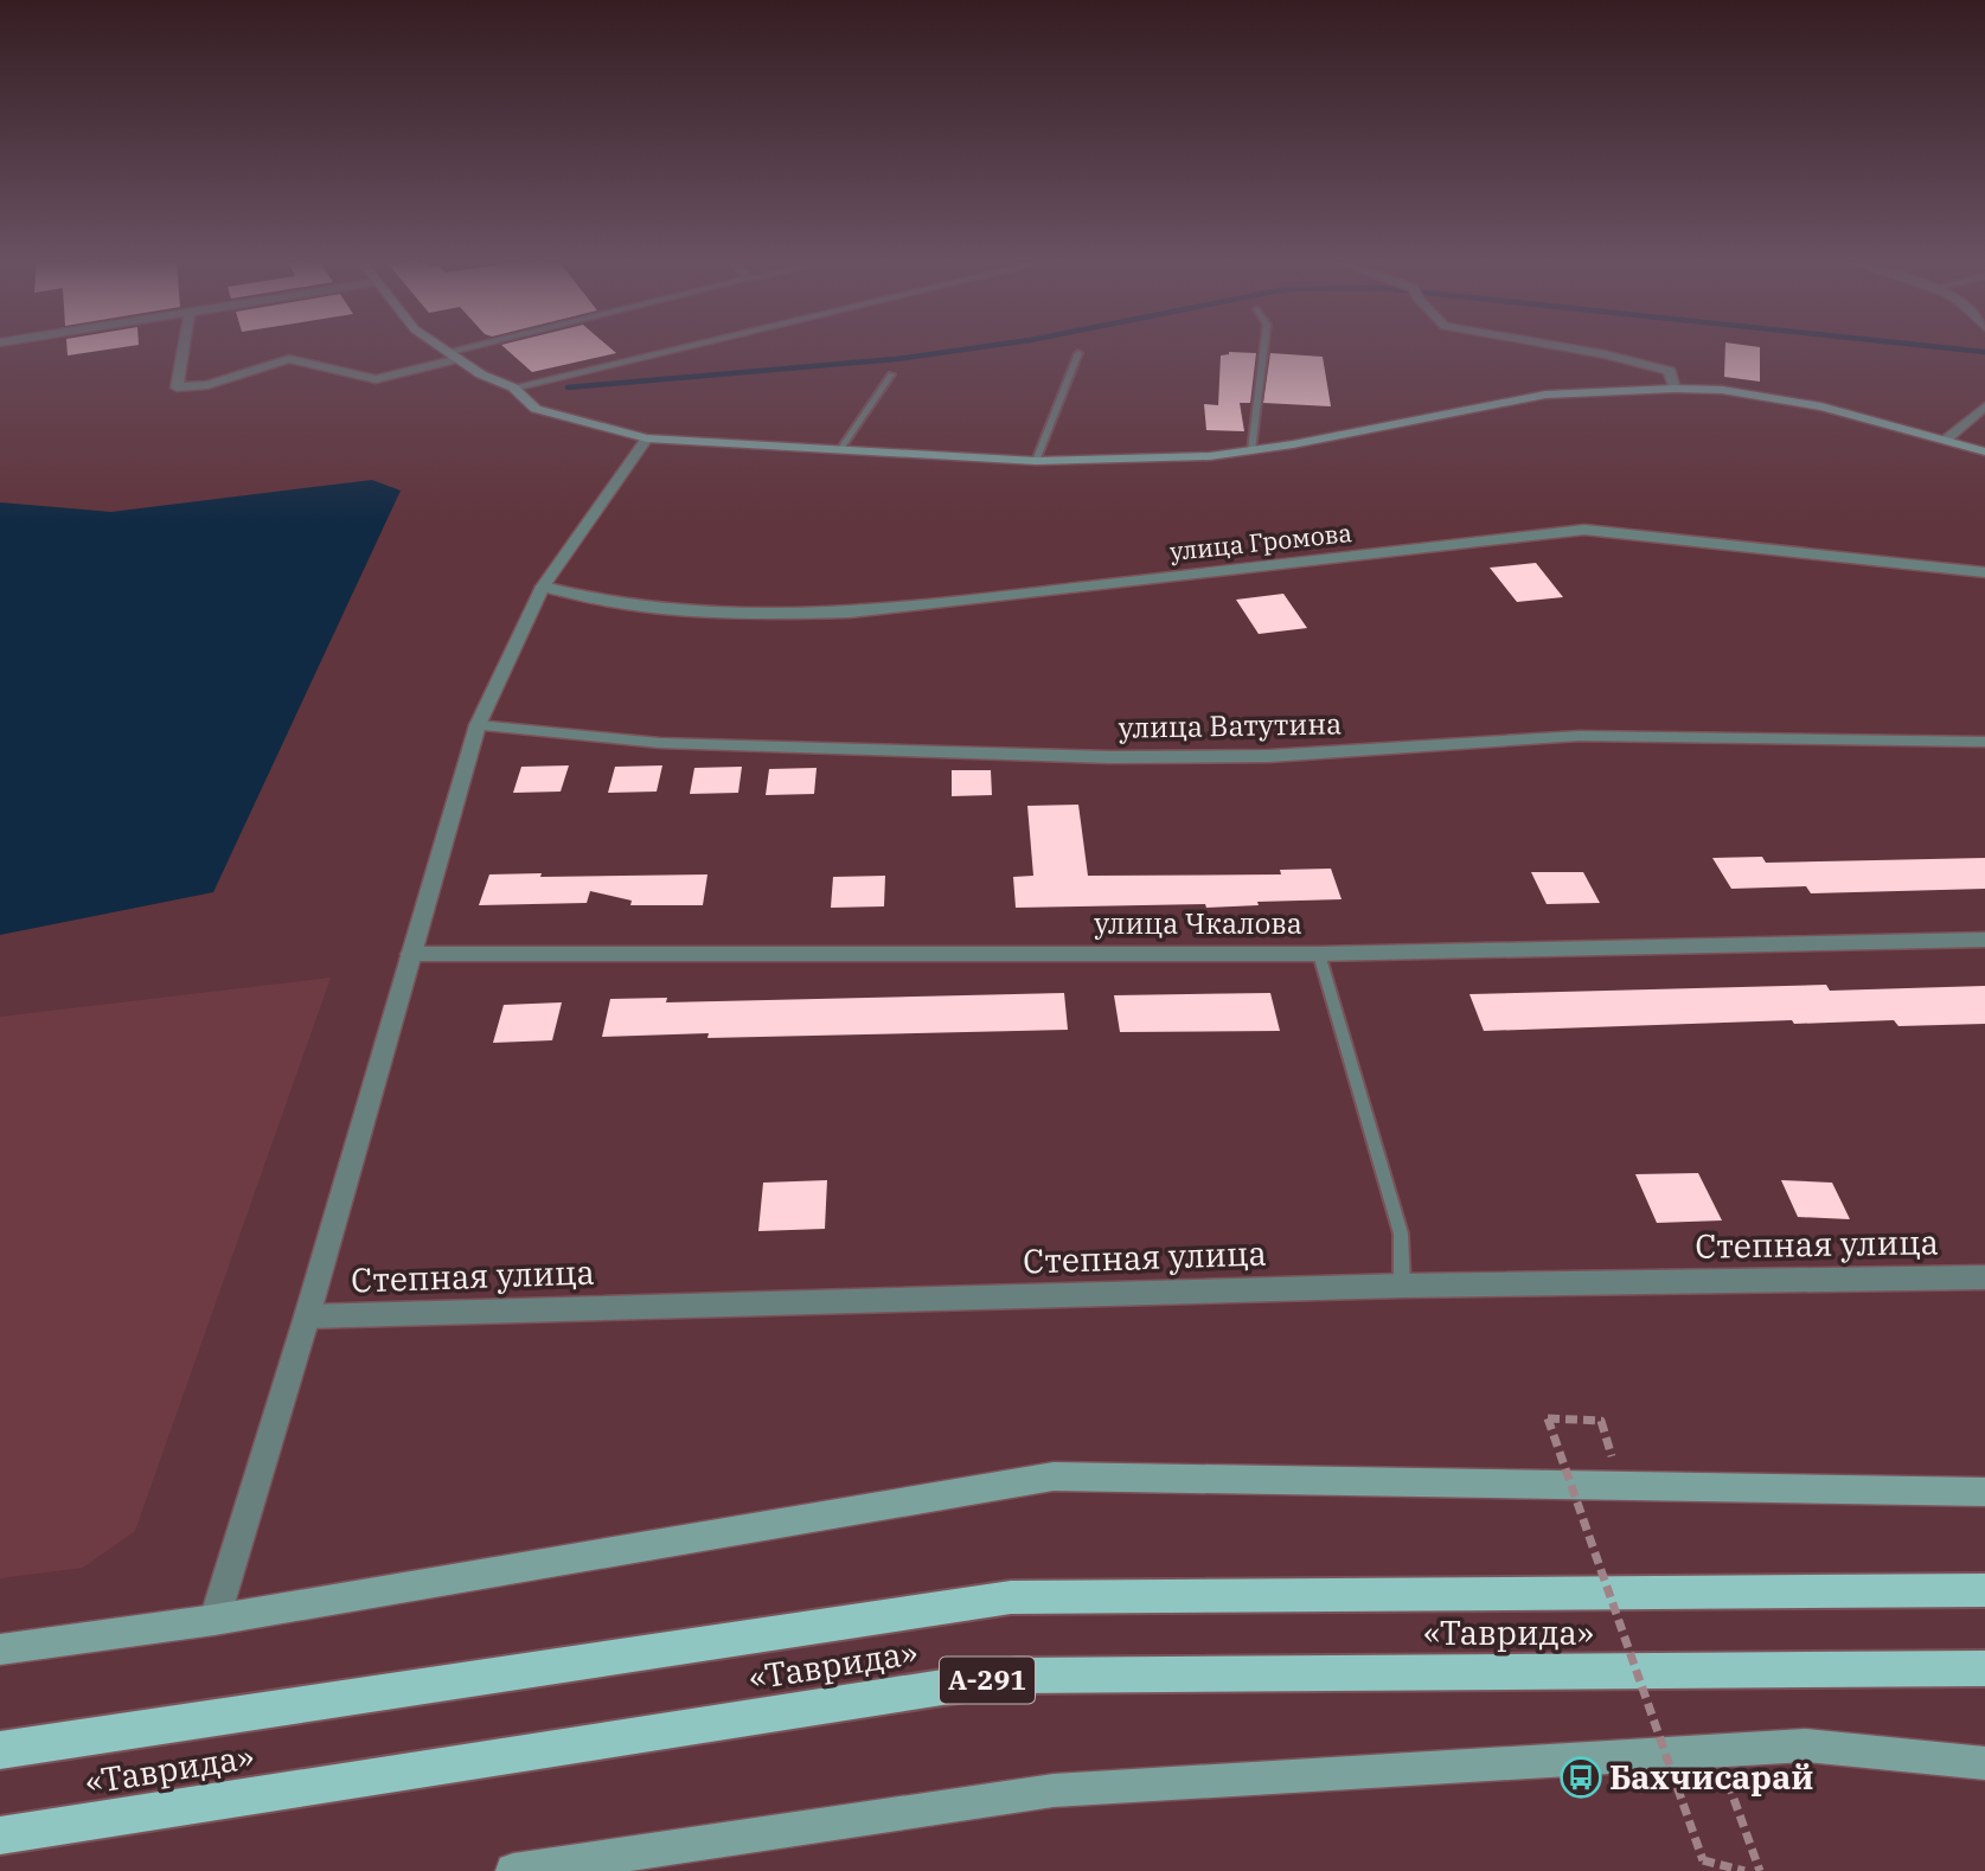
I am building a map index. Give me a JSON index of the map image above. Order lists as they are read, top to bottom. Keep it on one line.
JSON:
{"streets":{"highway":["«Таврида»","А-291"],"street":["улица Громова","улица Ватутина","улица Чкалова","Степная улица"]},"places":{"bus stop":["Бахчисарай"]}}
